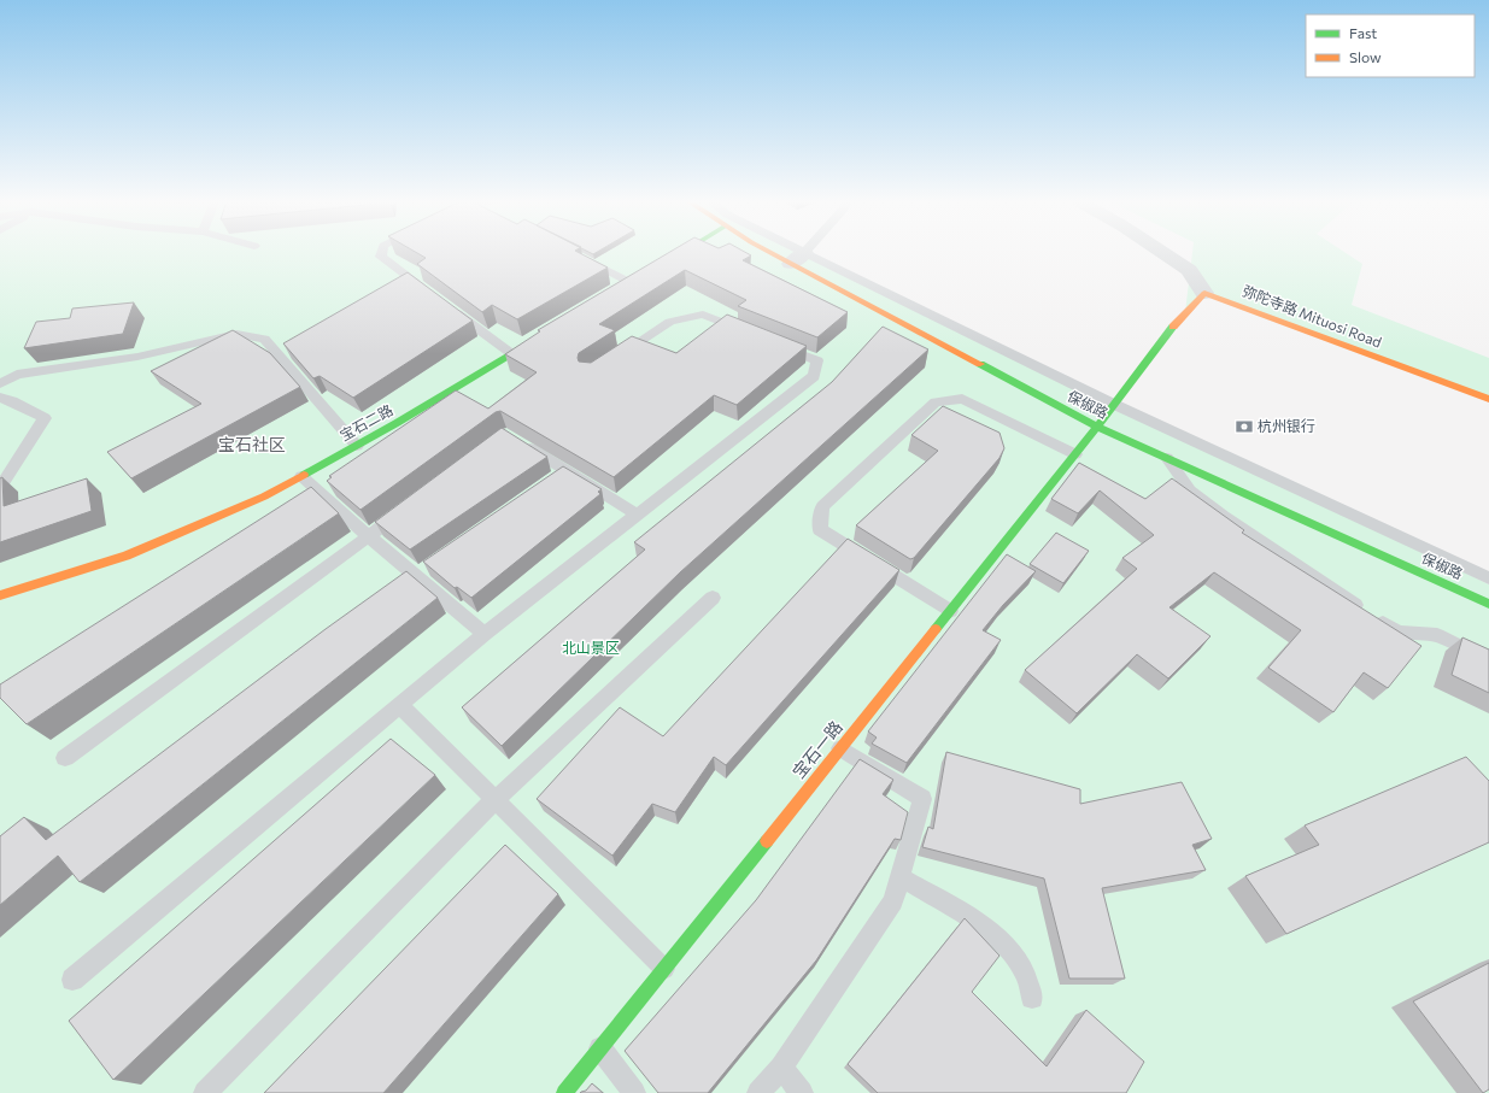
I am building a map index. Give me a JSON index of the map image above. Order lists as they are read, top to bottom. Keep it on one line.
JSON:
{"streets":{"street":["弥陀寺路 Mituosi Road","保俶路","宝石二路","宝石一路"]},"crossings":[["保俶路","宝石一路"]],"districts":["宝石社区"],"parks":["北山景区"],"places":{"bank":["杭州银行"]},"legend":["Fast","Slow"]}
